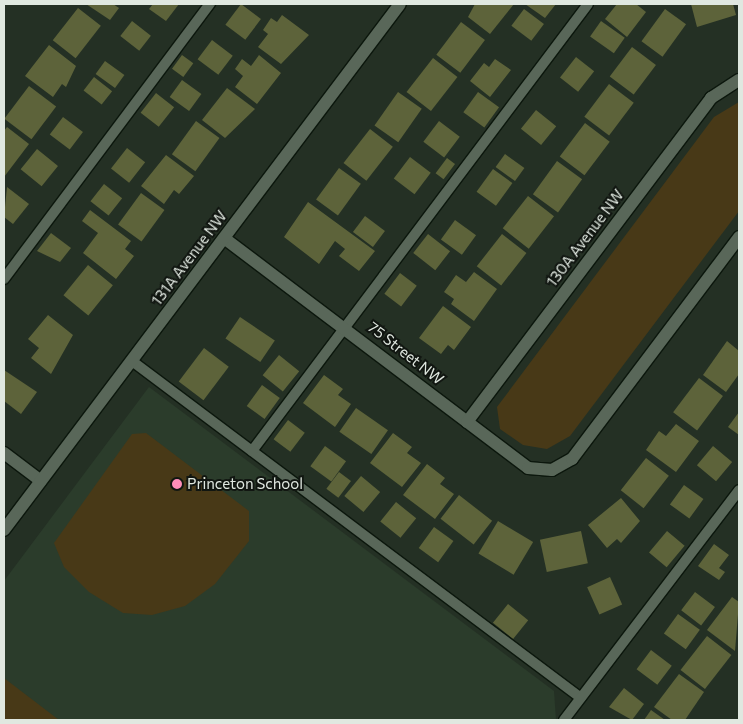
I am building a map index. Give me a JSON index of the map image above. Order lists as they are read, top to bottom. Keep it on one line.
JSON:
{"streets":{"street":["130A Avenue NW","131A Avenue NW","75 Street NW"]},"crossings":[["130A Avenue NW","75 Street NW"],["131A Avenue NW","75 Street NW"]],"places":["Princeton School"]}
